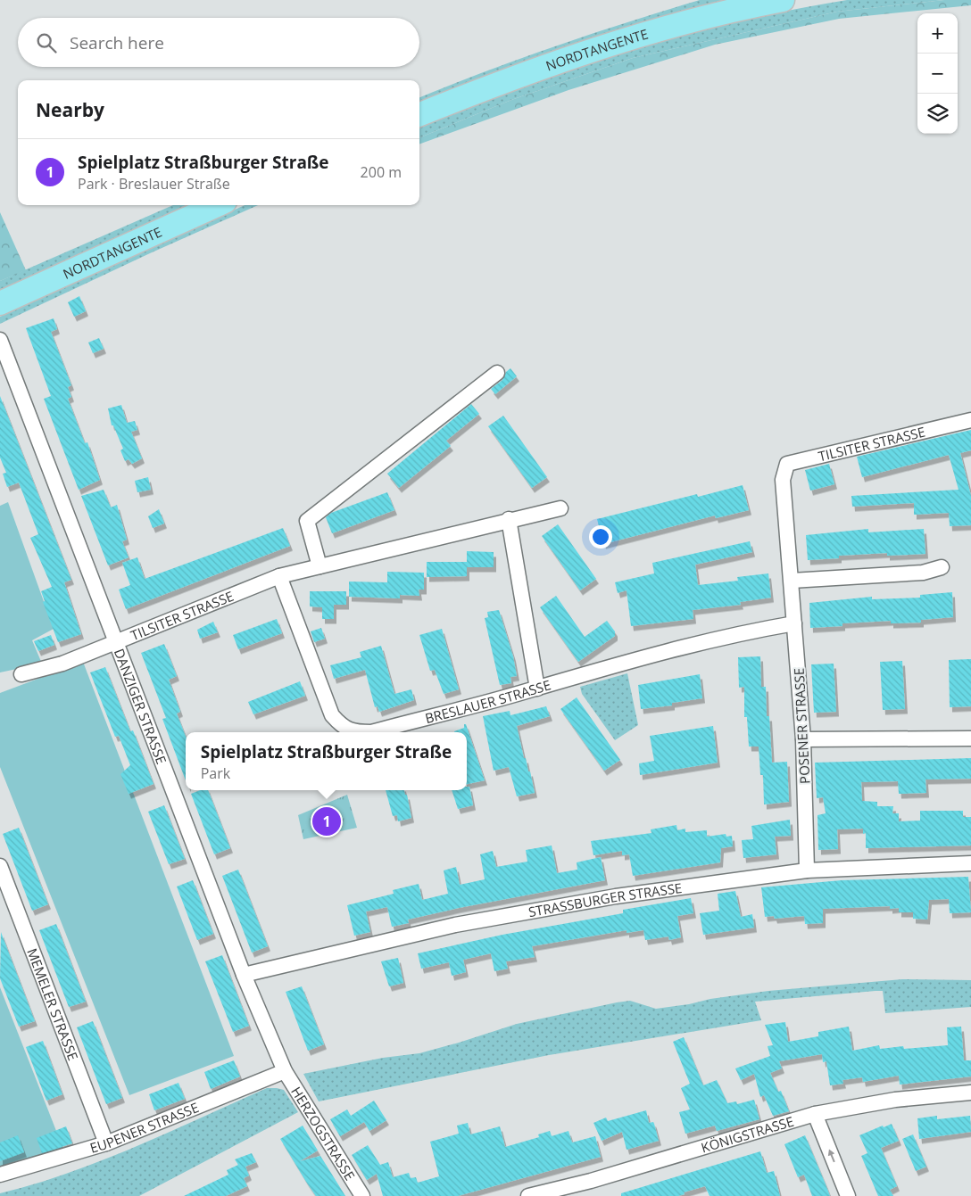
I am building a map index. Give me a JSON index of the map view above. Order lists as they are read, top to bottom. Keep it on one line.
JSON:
{"streets":{"main road":["NORDTANGENTE"],"street":["TILSITER STRASSE","BRESLAUER STRASSE","DANZIGER STRASSE","POSENER STRASSE","STRASSBURGER STRASSE","MEMELER STRASSE","EUPENER STRASSE","HERZOGSTRASSE","KÖNIGSTRASSE"]},"crossings":[["TILSITER STRASSE","BRESLAUER STRASSE"],["TILSITER STRASSE","DANZIGER STRASSE"],["TILSITER STRASSE","POSENER STRASSE"],["BRESLAUER STRASSE","POSENER STRASSE"],["DANZIGER STRASSE","STRASSBURGER STRASSE"],["DANZIGER STRASSE","EUPENER STRASSE"],["DANZIGER STRASSE","HERZOGSTRASSE"],["POSENER STRASSE","STRASSBURGER STRASSE"],["MEMELER STRASSE","EUPENER STRASSE"],["EUPENER STRASSE","HERZOGSTRASSE"]],"page":{"map_buttons":["+","−"],"search":"Search here","heading":"Nearby","list":[{"mark":"1","name":"Spielplatz Straßburger Straße","note":"Park · Breslauer Straße","value":"200 m"}],"popup":["Spielplatz Straßburger Straße","Park"],"pins":"1"}}
